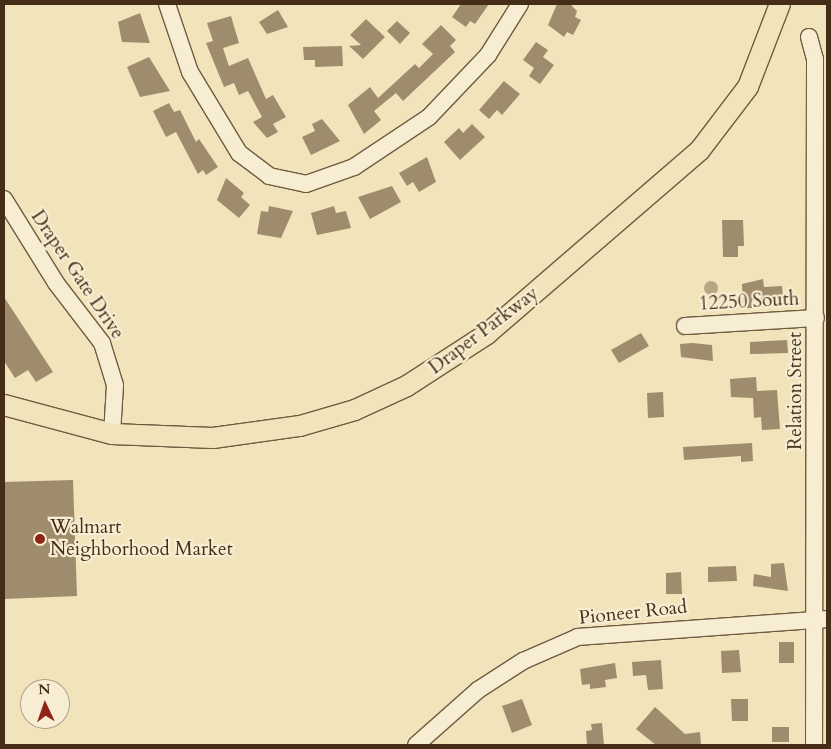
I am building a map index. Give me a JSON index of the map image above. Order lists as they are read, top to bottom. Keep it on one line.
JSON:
{"streets":{"main road":["Draper Parkway"],"street":["Draper Gate Drive","12250 South","Relation Street","Pioneer Road"]},"crossings":[["Draper Gate Drive","Draper Parkway"],["12250 South","Relation Street"],["Relation Street","Pioneer Road"]],"places":["Walmart Neighborhood Market"],"north":"top"}
